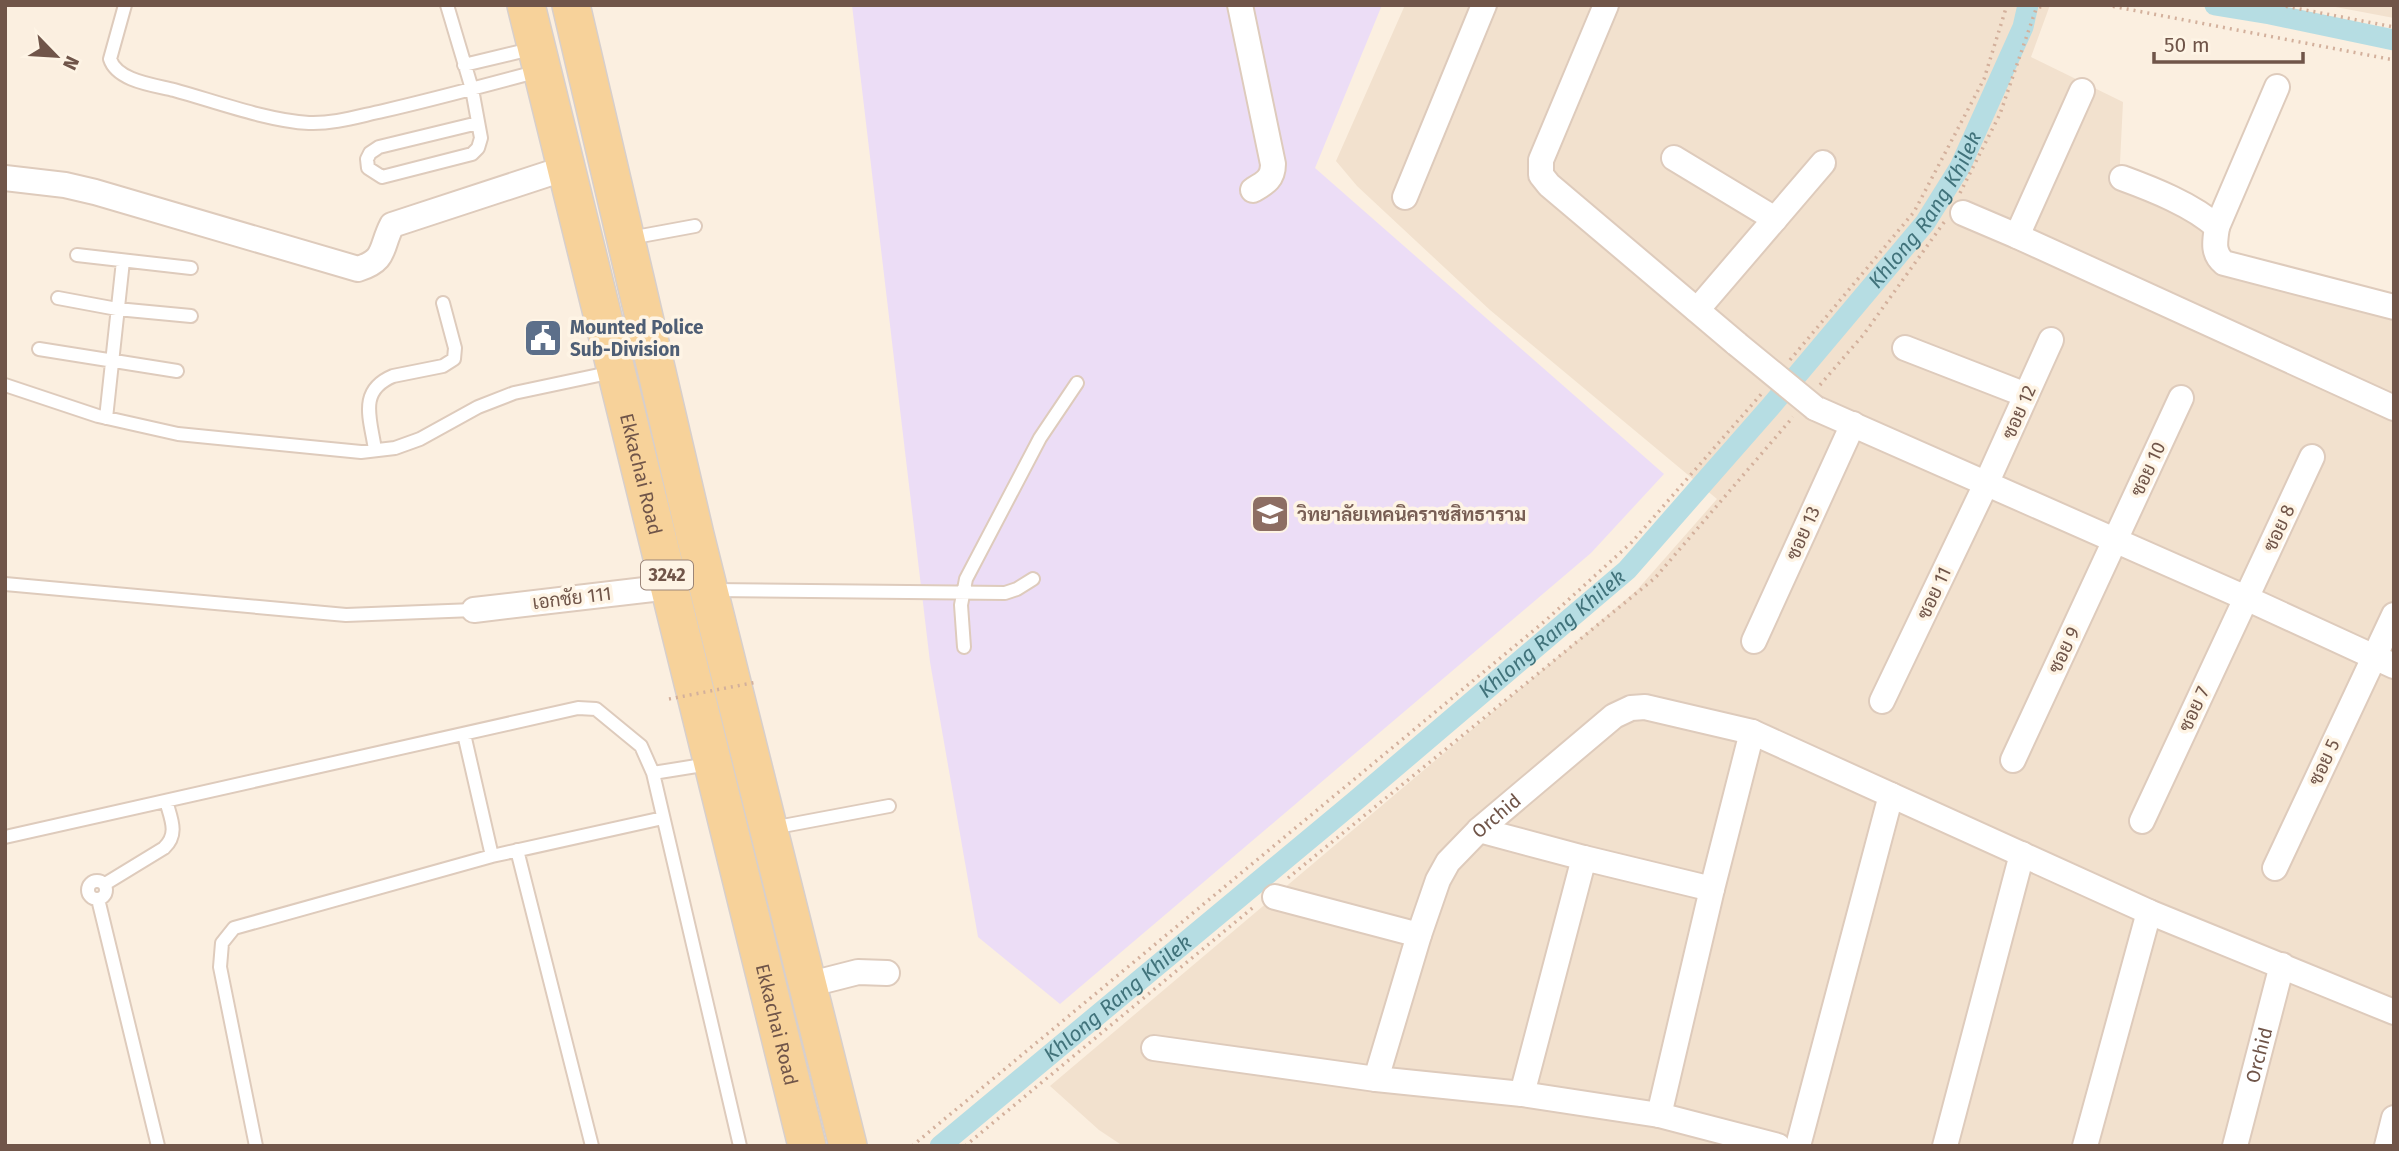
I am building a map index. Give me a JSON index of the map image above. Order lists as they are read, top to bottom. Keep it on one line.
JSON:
{"streets":{"main road":["Ekkachai Road","3242"],"street":["ซอย 12","ซอย 10","ซอย 8","ซอย 13","ซอย 11","เอกชัย 111","ซอย 9","ซอย 7","ซอย 5","Orchid"]},"crossings":[["ซอย 12","ซอย 11"],["ซอย 10","ซอย 9"],["Ekkachai Road","เอกชัย 111"],["ซอย 8","ซอย 7"]],"water":["Khlong Rang Khilek"],"places":{"public building":["Mounted Police Sub-Division"],"school or university":["วิทยาลัยเทคนิคราชสิทธาราม"]},"scale_bar":"50 m","north":"bottom right"}
